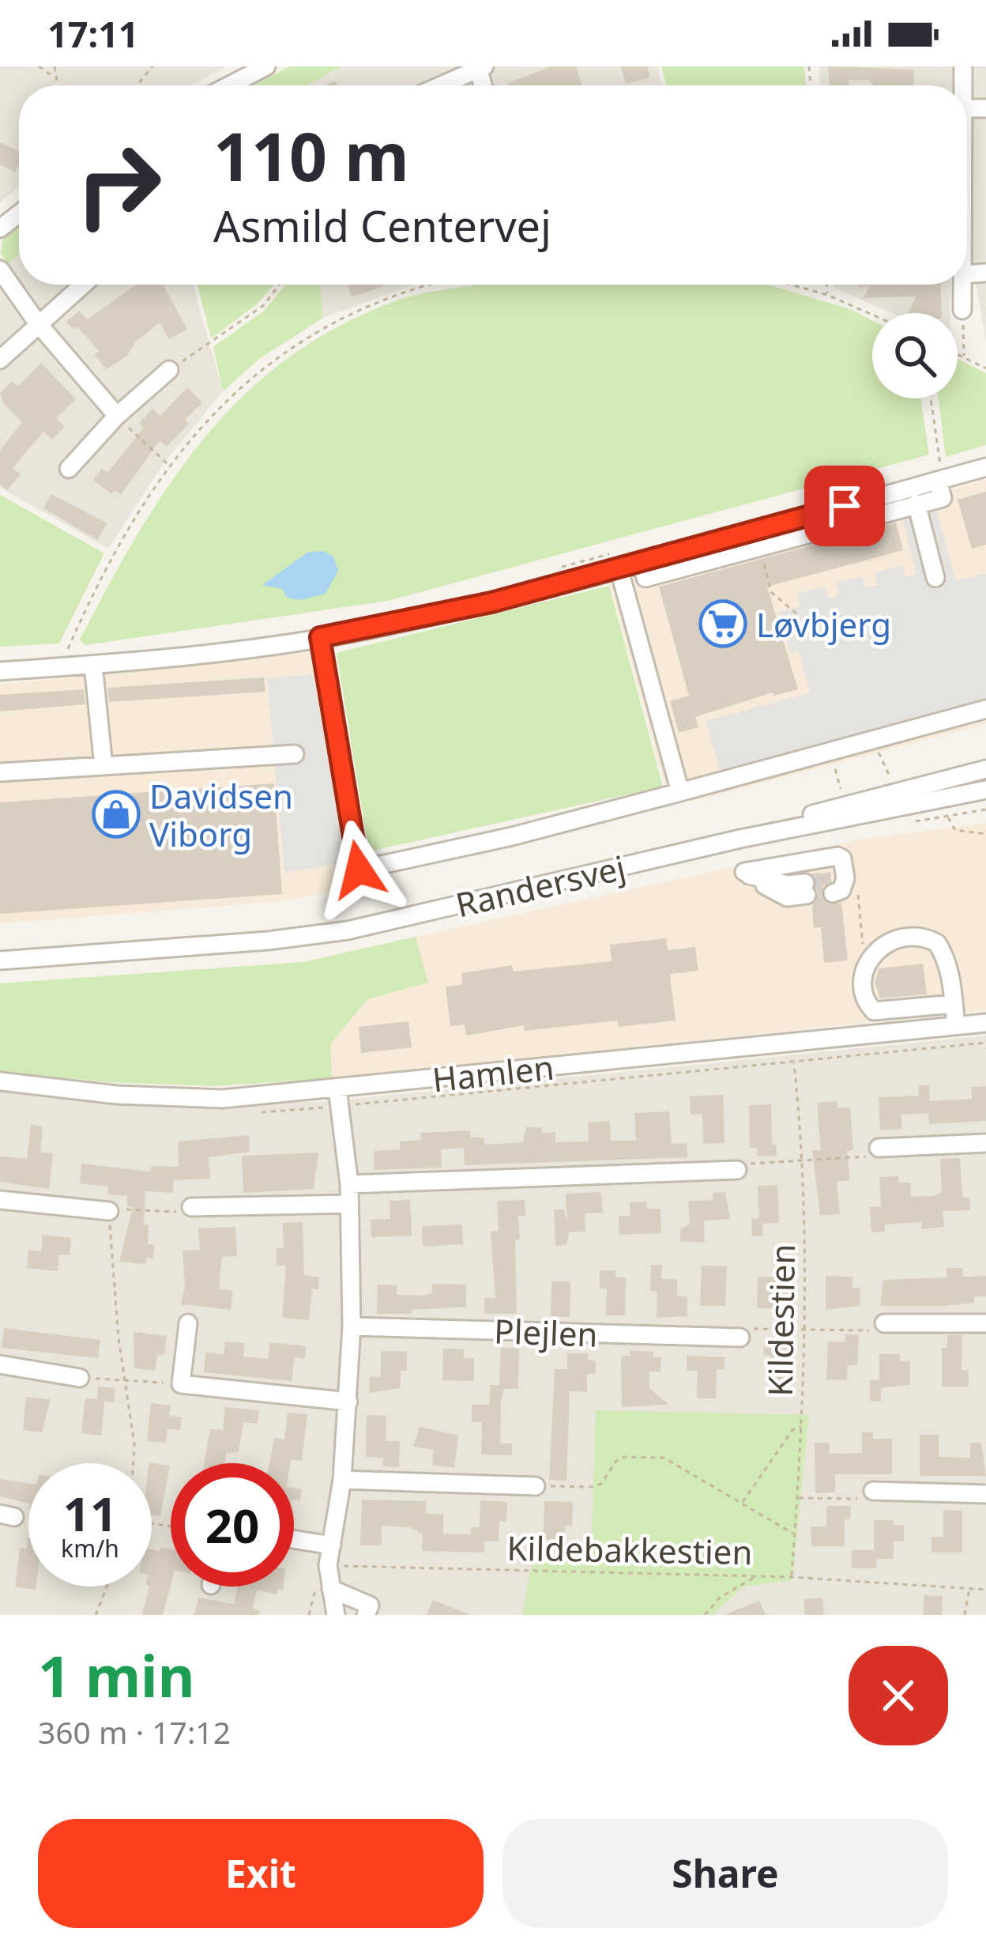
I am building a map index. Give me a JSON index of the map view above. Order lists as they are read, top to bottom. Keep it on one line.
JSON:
{"streets":{"street":["Randersvej","Hamlen","Plejlen"],"path":["Kildestien","Kildebakkestien"]},"crossings":[["Kildestien","Kildebakkestien"]],"places":{"supermarket":["Løvbjerg"],"shop":["Davidsen Viborg"]},"page":{"status":"17:11","turn":["110 m","Asmild Centervej"],"speed":"11 km/h","limit":"20","heading":["1 min","360 m · 17:12"],"buttons":["Exit","Share"]}}
